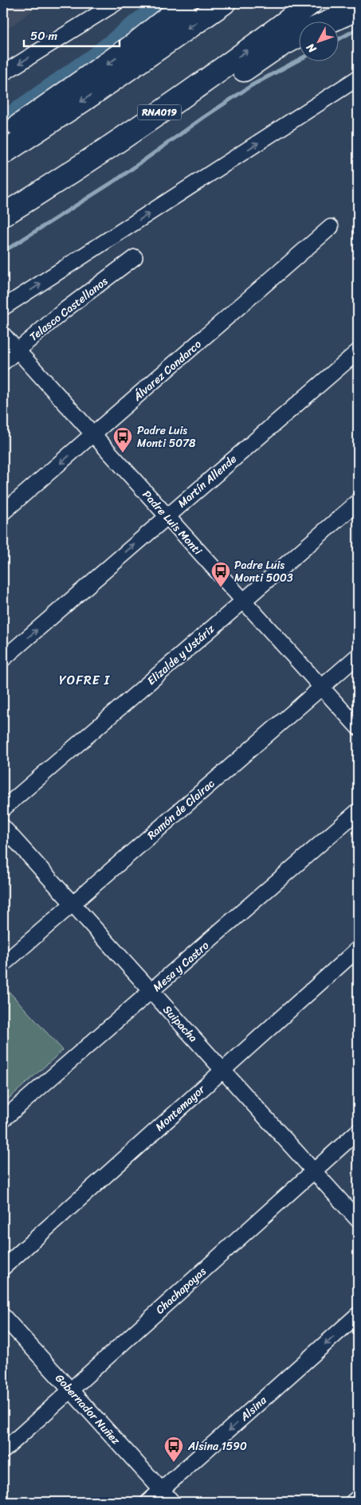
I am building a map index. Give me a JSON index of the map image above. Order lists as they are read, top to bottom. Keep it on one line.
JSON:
{"streets":{"highway":["RNA019"],"street":["Telasco Castellanos","Álvarez Condarco","Martín Allende","Padre Luis Monti","Elizalde y Ustáriz","Ramón de Clairac","Mesa y Castro","Suipacha","Montemayor","Chachapoyas","Alsina","Gobernador Nuñez"]},"crossings":[["Telasco Castellanos","Padre Luis Monti"],["Álvarez Condarco","Padre Luis Monti"],["Martín Allende","Padre Luis Monti"],["Padre Luis Monti","Elizalde y Ustáriz"],["Padre Luis Monti","Ramón de Clairac"],["Ramón de Clairac","Suipacha"],["Mesa y Castro","Suipacha"],["Suipacha","Montemayor"],["Suipacha","Chachapoyas"],["Chachapoyas","Gobernador Nuñez"],["Alsina","Gobernador Nuñez"]],"one_way":["Martín Allende","Alsina"],"districts":["YOFRE I"],"places":{"bus stop":["Padre Luis Monti 5078","Padre Luis Monti 5003","Alsina 1590"]},"scale_bar":"50 m","north":"bottom left"}
